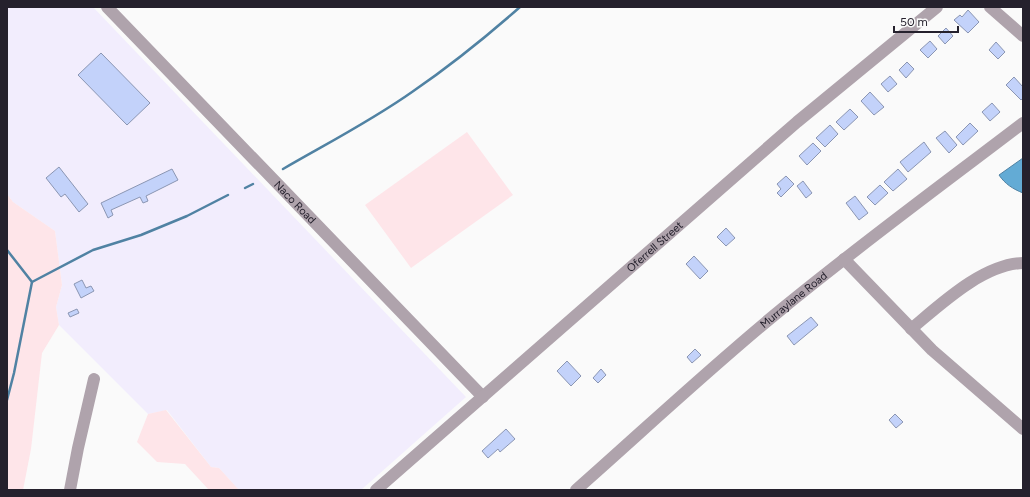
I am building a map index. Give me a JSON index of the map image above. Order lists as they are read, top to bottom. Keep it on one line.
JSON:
{"streets":{"street":["Naco Road","Oferrell Street","Murraylane Road"]},"crossings":[["Naco Road","Oferrell Street"]],"scale_bar":"50 m"}
